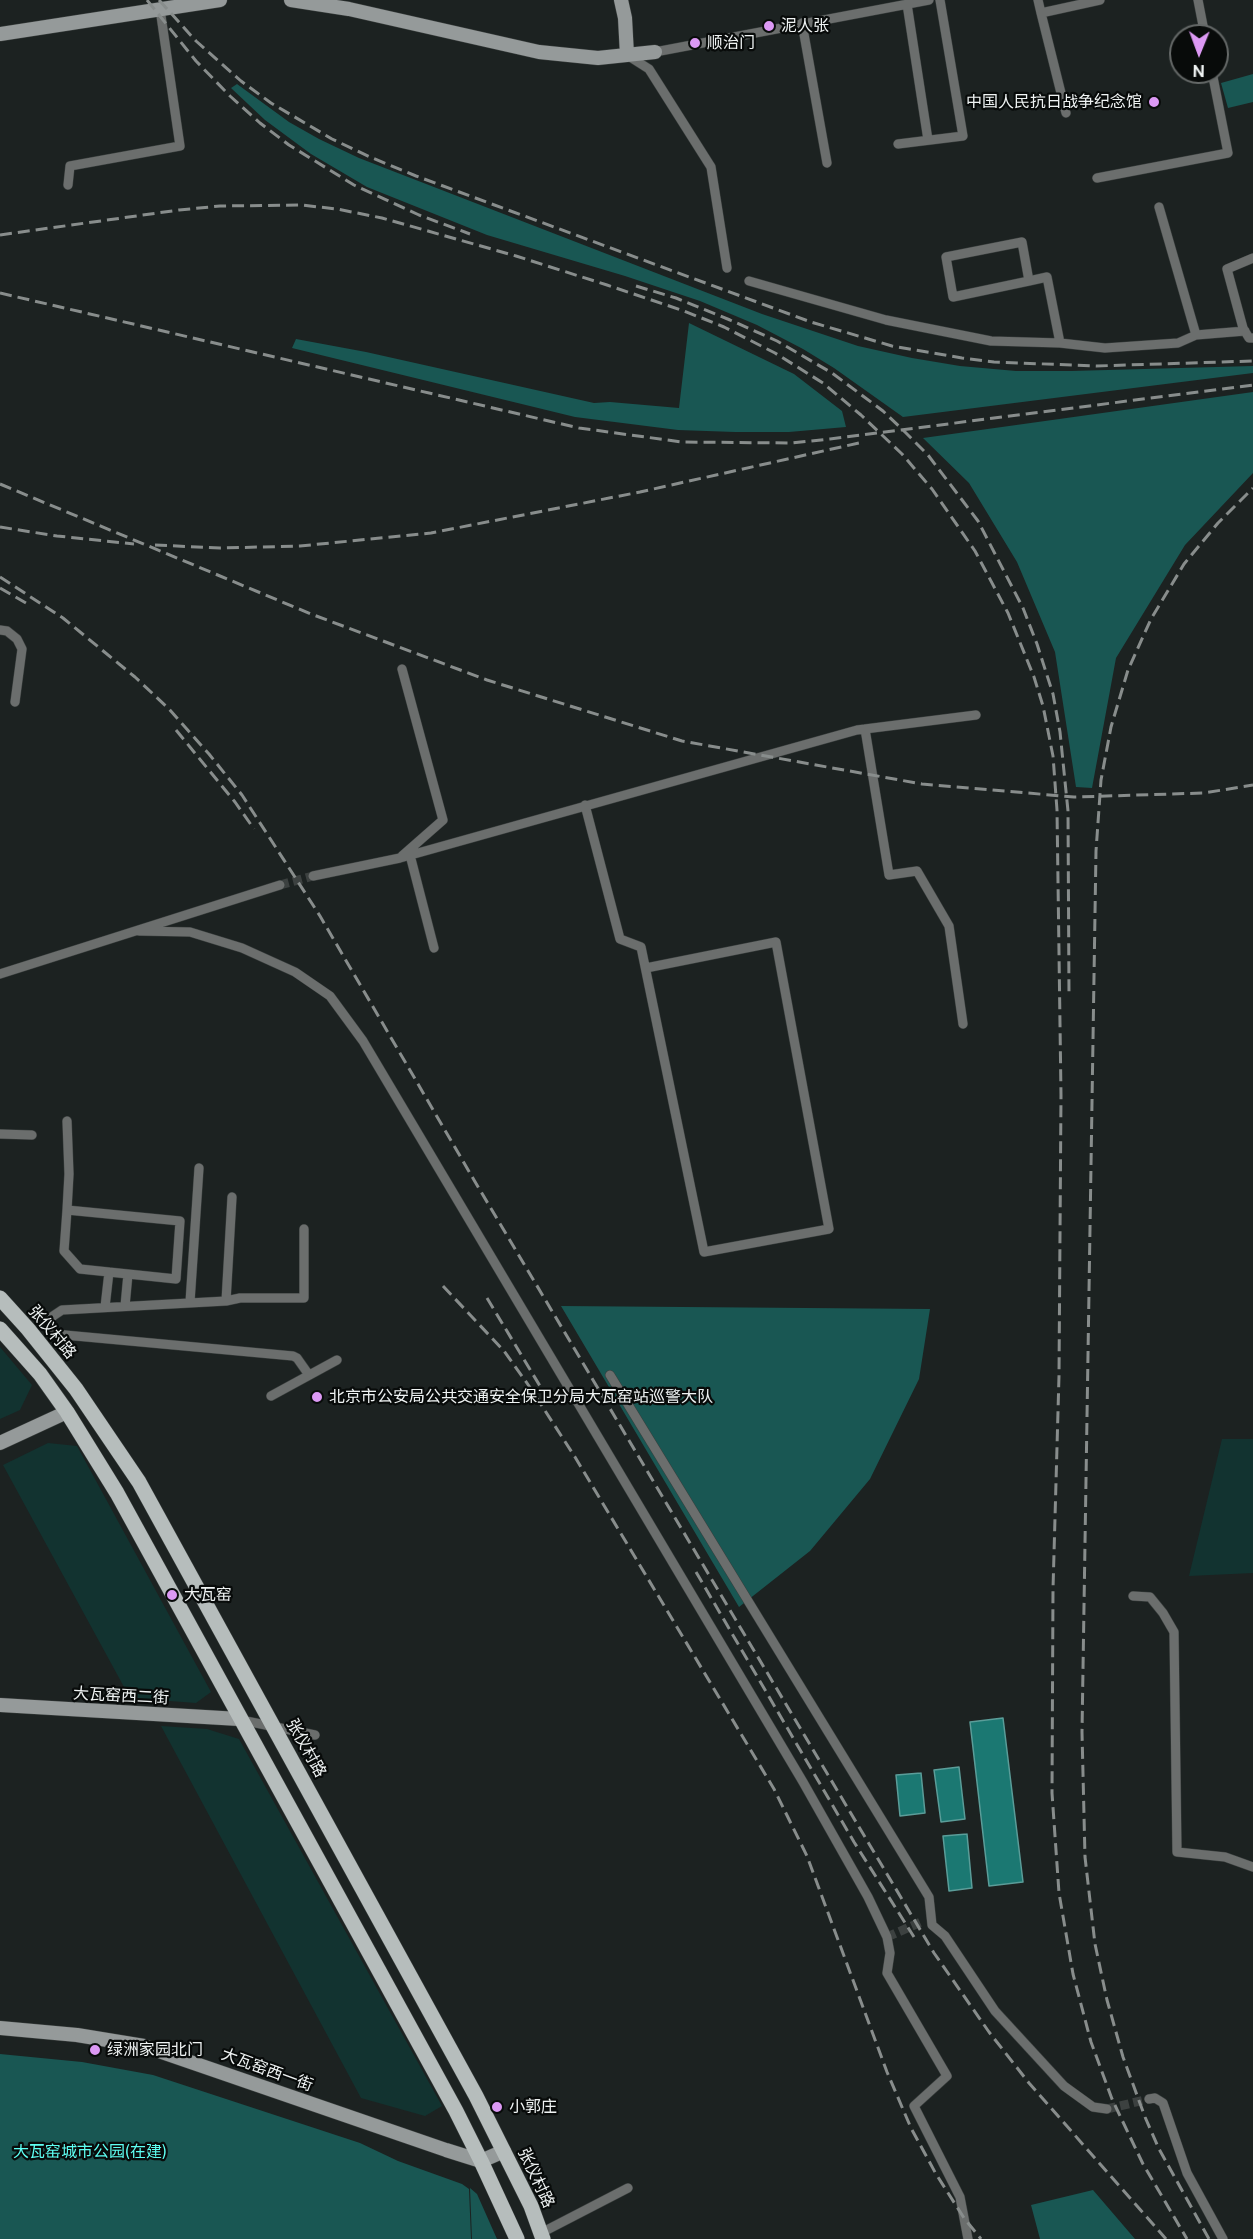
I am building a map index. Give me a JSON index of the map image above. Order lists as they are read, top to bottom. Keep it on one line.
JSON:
{"streets":{"main road":["张仪村路"],"street":["大瓦窑西二街","大瓦窑西一街"]},"parks":["大瓦窑城市公园(在建)"],"places":["泥人张","顺治门","中国人民抗日战争纪念馆","北京市公安局公共交通安全保卫分局大瓦窑站巡警大队","大瓦窑","绿洲家园北门","小郭庄"],"north":"bottom"}
